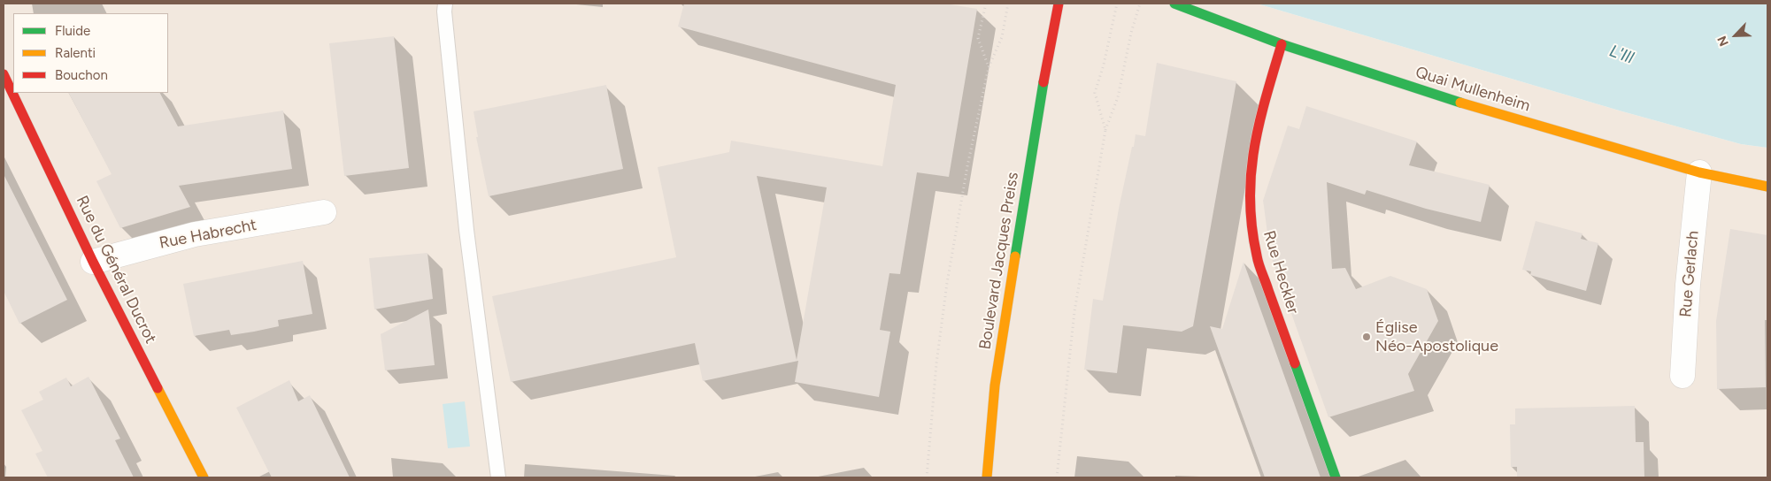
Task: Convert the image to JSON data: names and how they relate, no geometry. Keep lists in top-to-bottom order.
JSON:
{
  "streets": {
    "street": [
      "Quai Mullenheim",
      "Rue Habrecht",
      "Boulevard Jacques Preiss",
      "Rue du Général Ducrot",
      "Rue Heckler",
      "Rue Gerlach"
    ]
  },
  "crossings": [
    ["Quai Mullenheim", "Rue Heckler"],
    ["Quai Mullenheim", "Rue Gerlach"],
    ["Rue Habrecht", "Rue du Général Ducrot"]
  ],
  "water": ["L'Ill"],
  "places": ["Église Néo-Apostolique"],
  "legend": ["Fluide", "Ralenti", "Bouchon"],
  "north": "bottom left"
}
